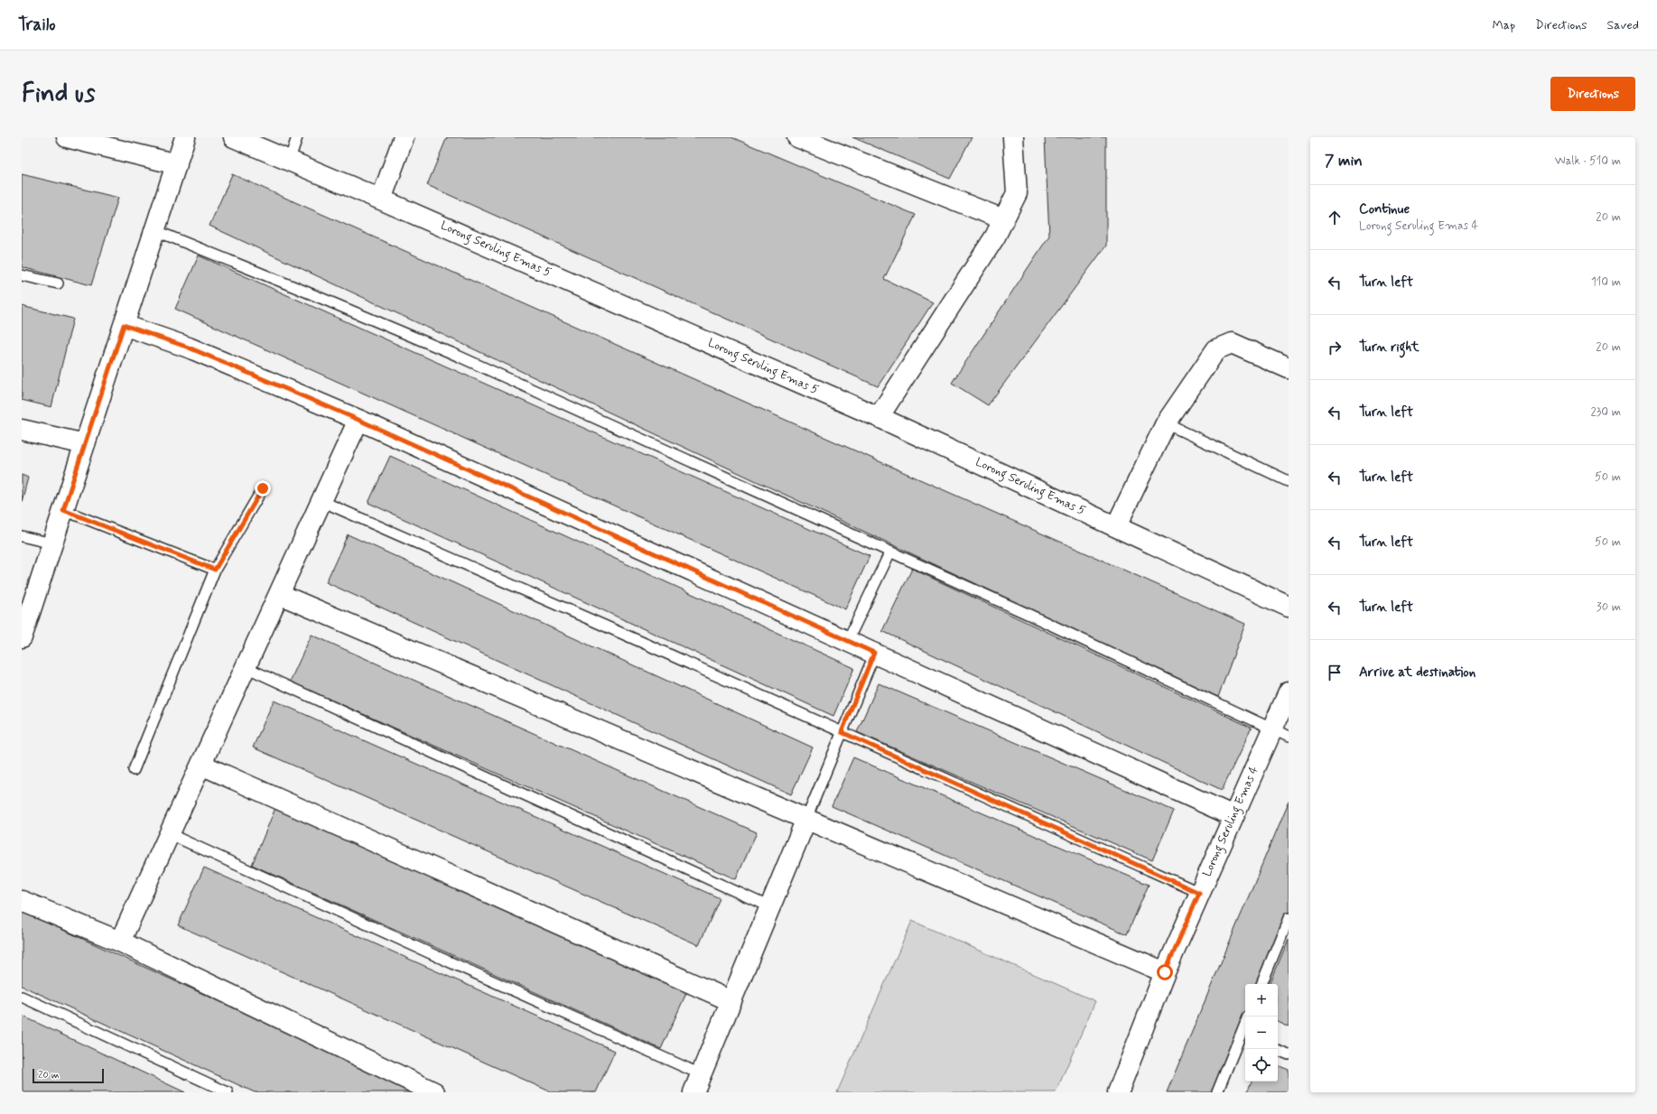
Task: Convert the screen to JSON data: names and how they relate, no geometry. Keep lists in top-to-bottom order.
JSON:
{
  "streets": {
    "street": ["Lorong Seruling Emas 5", "Lorong Seruling Emas 4"]
  },
  "scale_bar": "20 m",
  "page": {
    "header": "Trailo",
    "nav": ["Map", "Directions", "Saved"],
    "buttons": "Directions",
    "title": "Find us",
    "heading": ["7 min", "Walk · 510 m"],
    "list": [
      ["Continue", "Lorong Seruling Emas 4", "20 m"],
      ["Turn left", "110 m"],
      ["Turn right", "20 m"],
      ["Turn left", "230 m"],
      ["Turn left", "50 m"],
      ["Turn left", "50 m"],
      ["Turn left", "30 m"],
      "Arrive at destination"
    ],
    "map_buttons": ["+", "−"],
    "scale": "20 m"
  }
}
